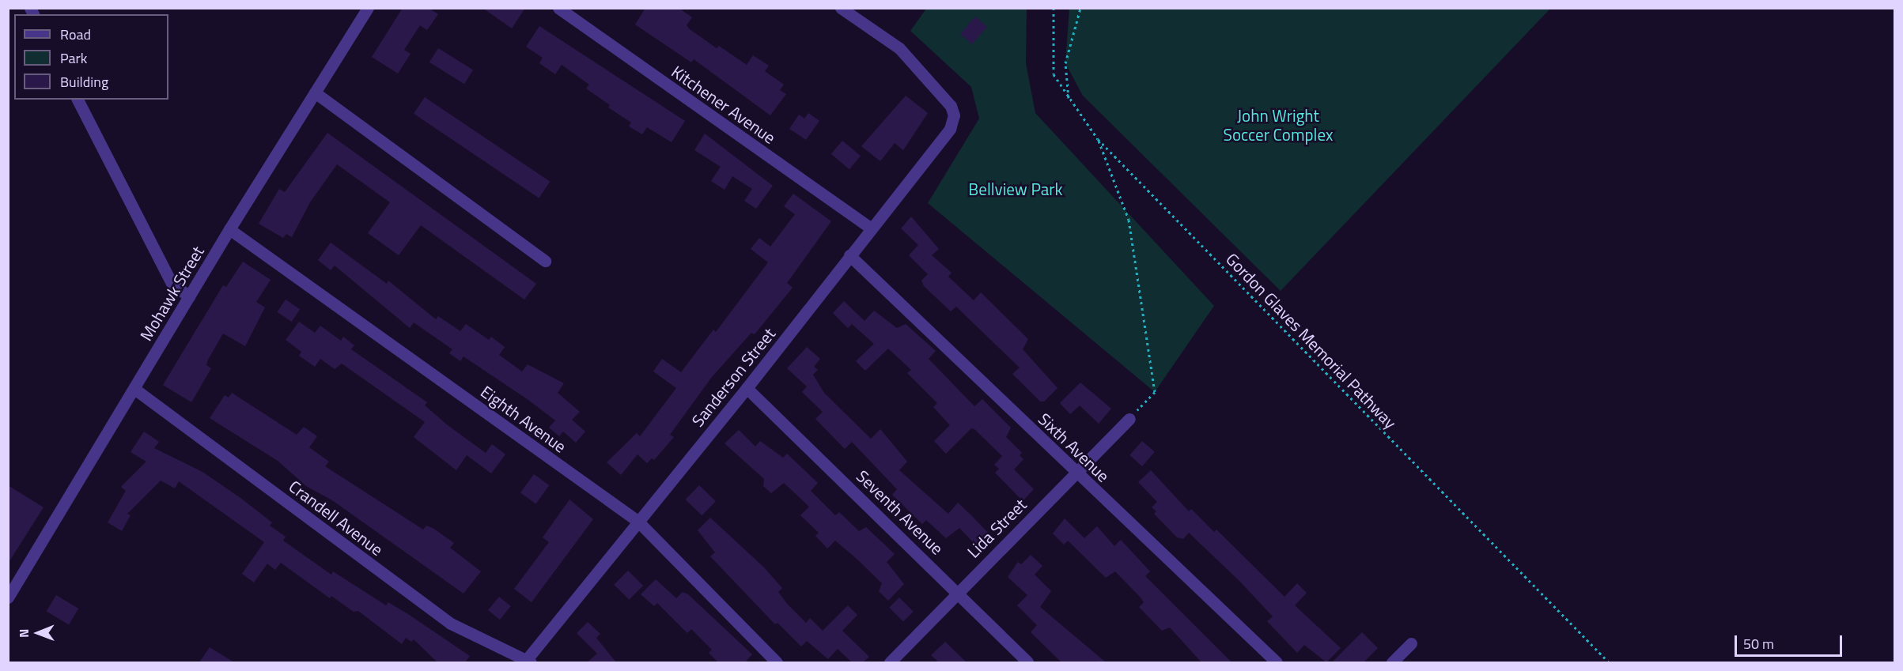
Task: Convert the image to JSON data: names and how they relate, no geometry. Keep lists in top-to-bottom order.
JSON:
{
  "streets": {
    "street": [
      "Kitchener Avenue",
      "Mohawk Street",
      "Sanderson Street",
      "Eighth Avenue",
      "Sixth Avenue",
      "Seventh Avenue",
      "Crandell Avenue",
      "Lida Street"
    ],
    "path": ["Gordon Glaves Memorial Pathway"]
  },
  "crossings": [
    ["Kitchener Avenue", "Sanderson Street"],
    ["Mohawk Street", "Eighth Avenue"],
    ["Mohawk Street", "Crandell Avenue"],
    ["Sanderson Street", "Eighth Avenue"],
    ["Sanderson Street", "Sixth Avenue"],
    ["Sanderson Street", "Seventh Avenue"],
    ["Sanderson Street", "Crandell Avenue"],
    ["Sixth Avenue", "Lida Street"],
    ["Seventh Avenue", "Lida Street"]
  ],
  "parks": ["John Wright Soccer Complex", "Bellview Park"],
  "legend": ["Road", "Park", "Building"],
  "scale_bar": "50 m",
  "north": "left"
}
